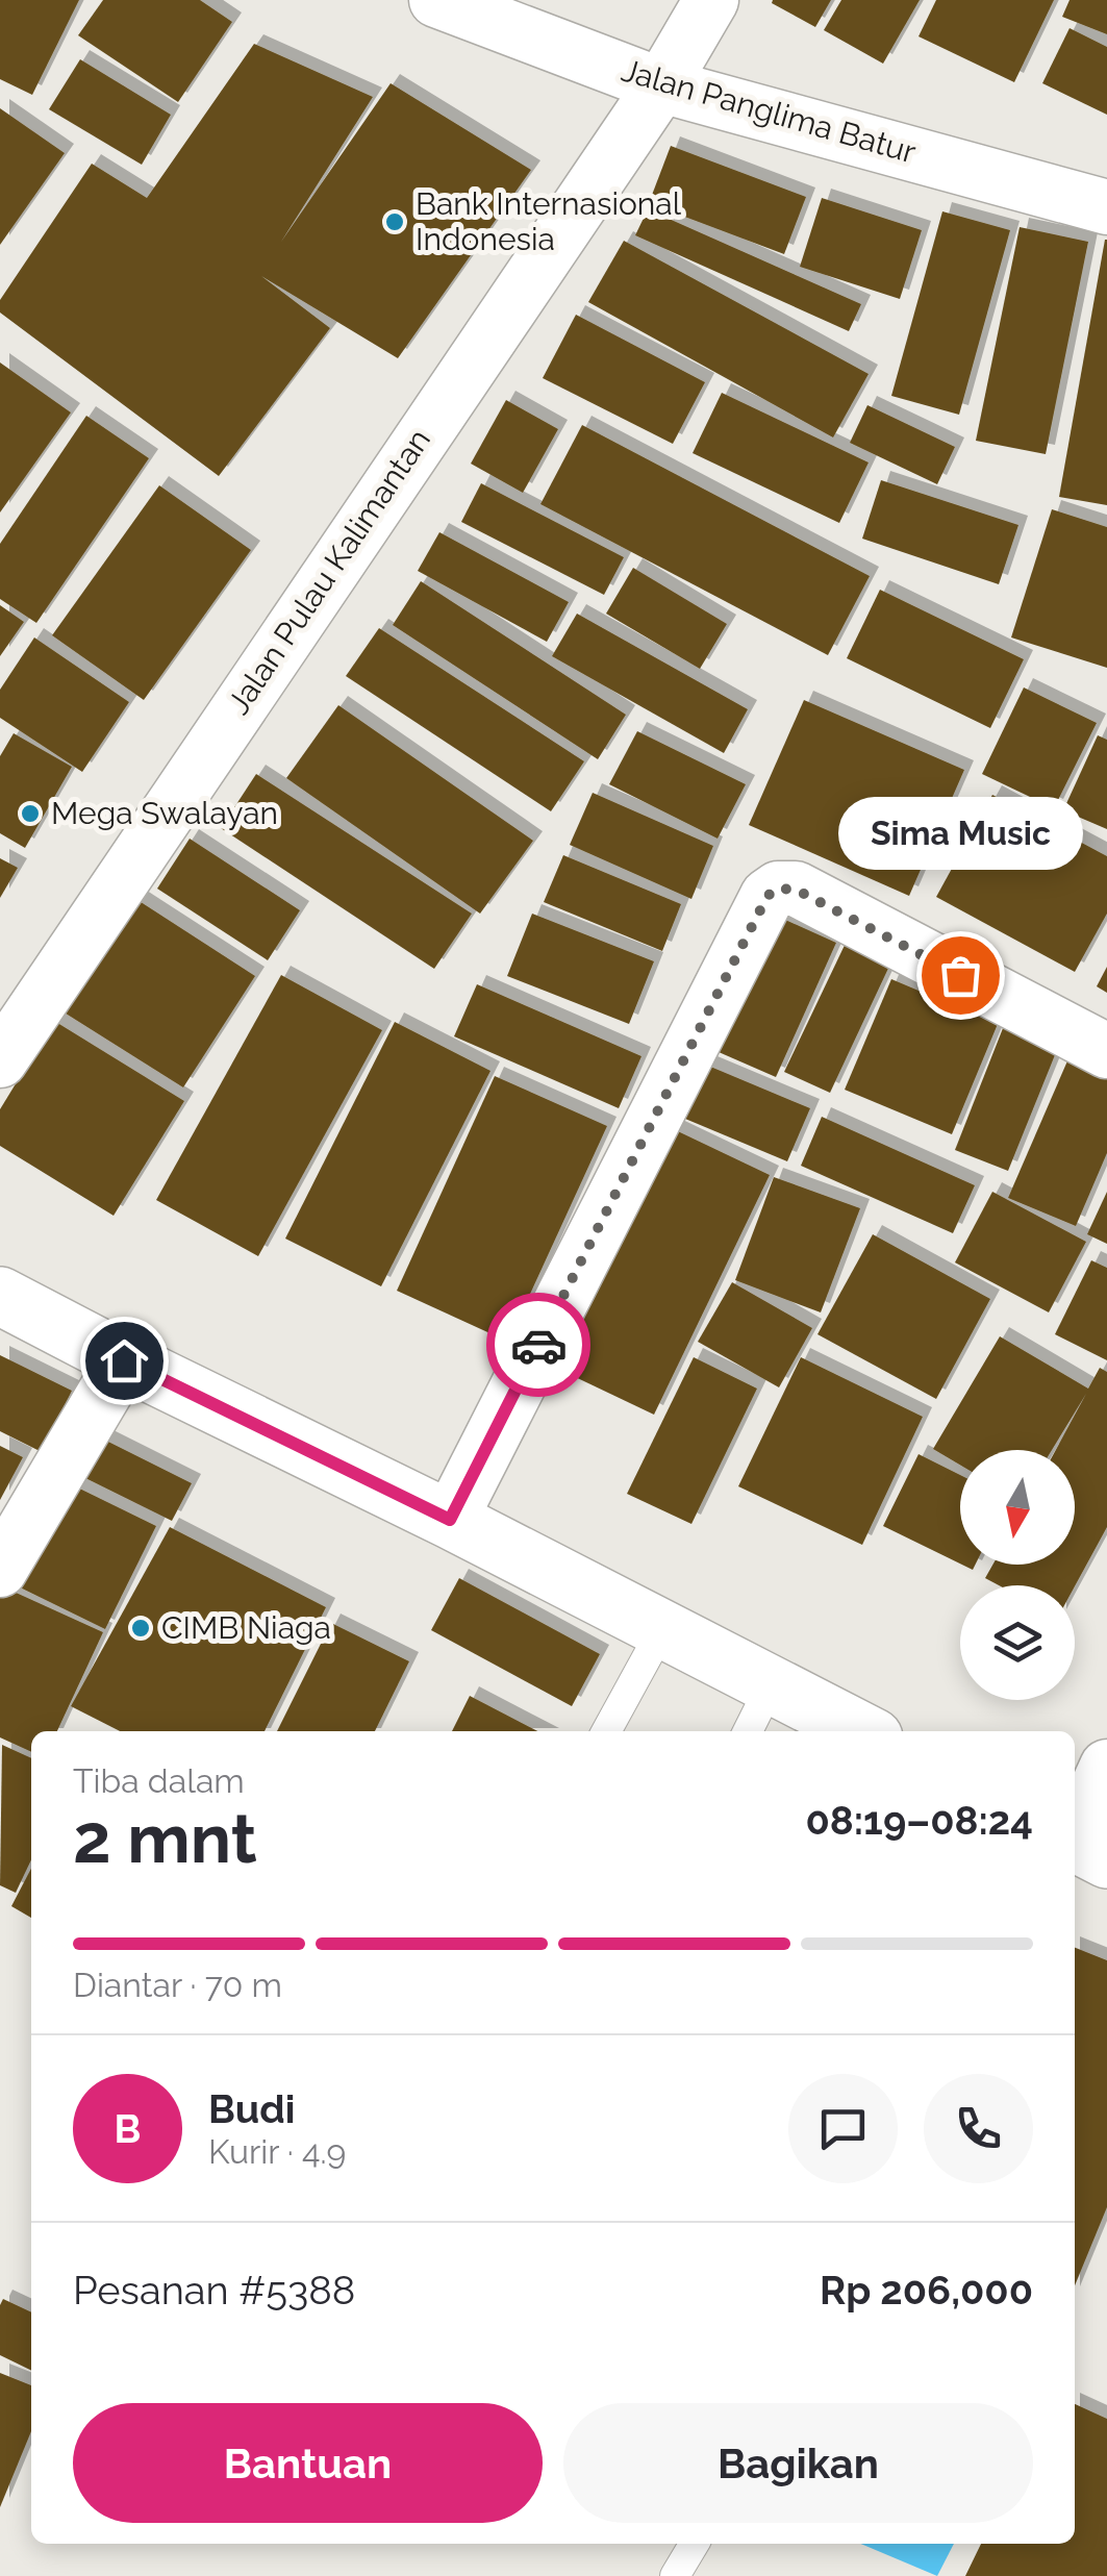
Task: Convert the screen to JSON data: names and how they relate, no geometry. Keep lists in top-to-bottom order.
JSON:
{
  "streets": {
    "street": ["Jalan Panglima Batur", "Jalan Pulau Kalimantan"]
  },
  "crossings": [
    ["Jalan Panglima Batur", "Jalan Pulau Kalimantan"]
  ],
  "places": [
    "Bank Internasional Indonesia",
    "Mega Swalayan",
    "Sima Music",
    "CIMB Niaga"
  ],
  "north": "bottom",
  "page": {
    "bubble": "Sima Music",
    "heading": ["2 mnt", "Tiba dalam", "08:19–08:24"],
    "panel": [
      "Budi",
      "Kurir · 4.9",
      "Pesanan #5388",
      "Rp 206,000"
    ],
    "bar": "Diantar · 70 m",
    "round": "B",
    "buttons": ["Bantuan", "Bagikan"]
  }
}
